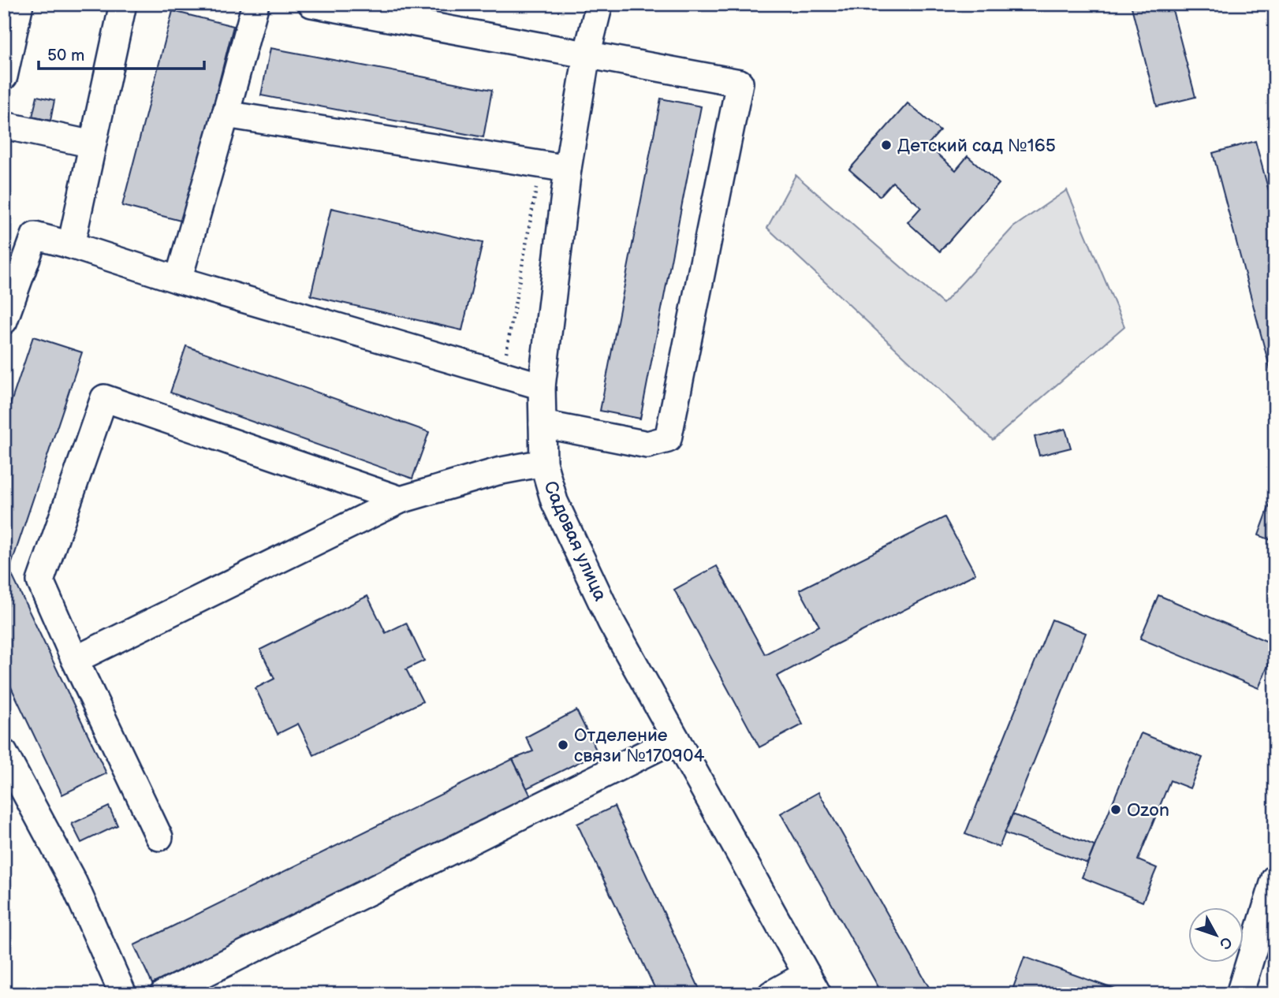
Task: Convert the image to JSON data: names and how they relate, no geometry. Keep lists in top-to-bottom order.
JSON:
{
  "streets": {
    "street": ["Садовая улица"]
  },
  "places": ["Детский сад №165", "Отделение связи №170904", "Ozon"],
  "scale_bar": "50 m",
  "north": "bottom right"
}
